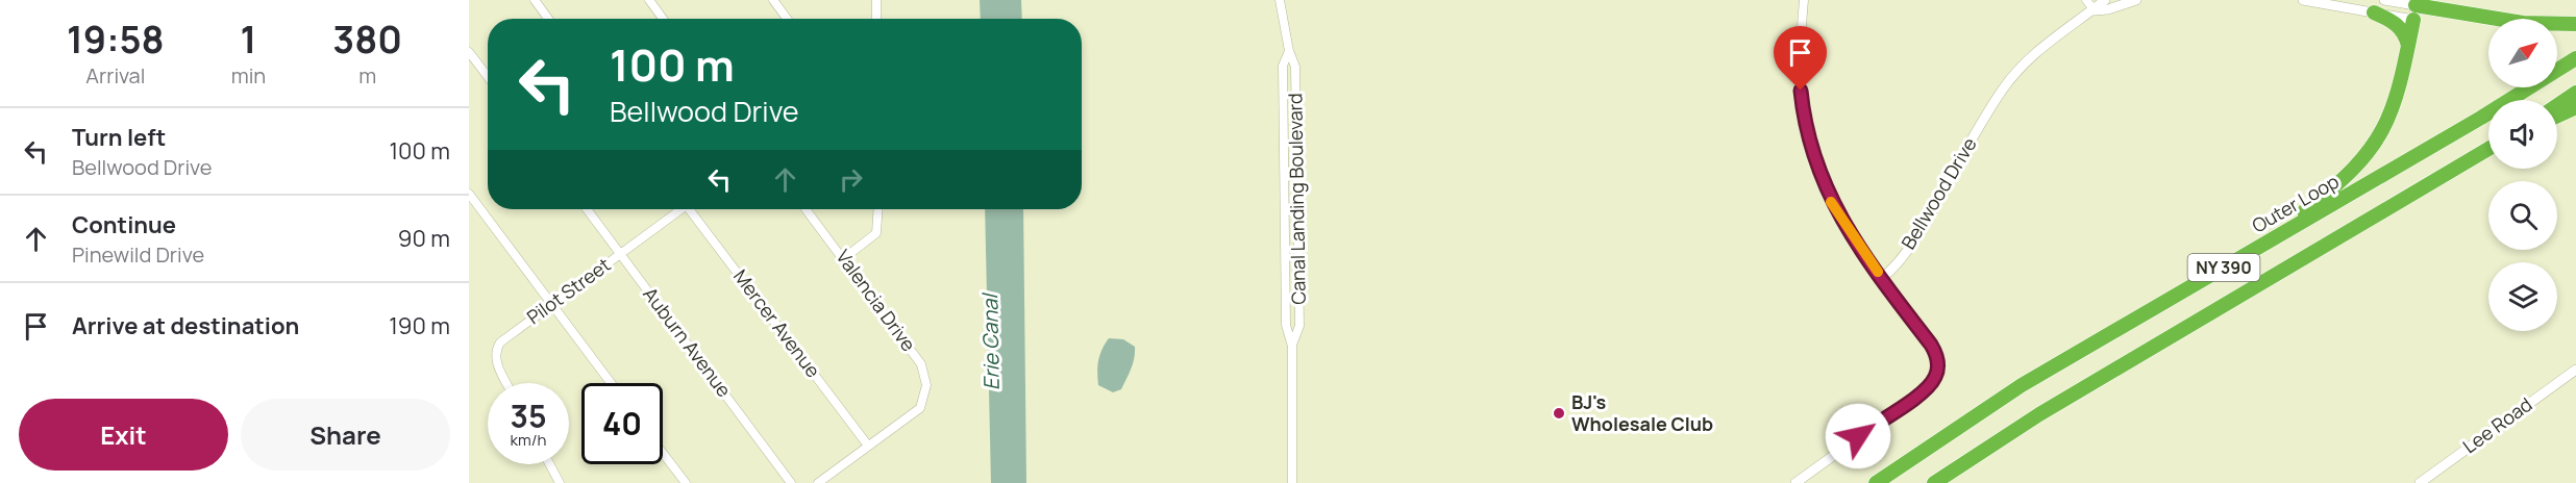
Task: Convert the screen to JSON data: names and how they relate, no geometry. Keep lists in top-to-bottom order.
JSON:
{
  "streets": {
    "highway": ["Outer Loop", "NY 390"],
    "street": [
      "Bellwood Drive",
      "Canal Landing Boulevard",
      "Pilot Street",
      "Valencia Drive",
      "Mercer Avenue",
      "Auburn Avenue",
      "Lee Road"
    ]
  },
  "crossings": [
    ["Pilot Street", "Auburn Avenue"],
    ["Valencia Drive", "Mercer Avenue"]
  ],
  "water": ["Erie Canal"],
  "places": ["BJ's Wholesale Club"],
  "north": "top right",
  "page": {
    "eta": [
      "19:58",
      "Arrival",
      "1",
      "min",
      "380",
      "m"
    ],
    "turn": ["100 m", "Bellwood Drive"],
    "list": [
      {
        "name": "Turn left",
        "note": "Bellwood Drive",
        "value": "100 m"
      },
      {
        "name": "Continue",
        "note": "Pinewild Drive",
        "value": "90 m"
      },
      {
        "name": "Arrive at destination",
        "value": "190 m"
      }
    ],
    "speed": "35 km/h",
    "limit": "40",
    "buttons": ["Exit", "Share"]
  }
}
